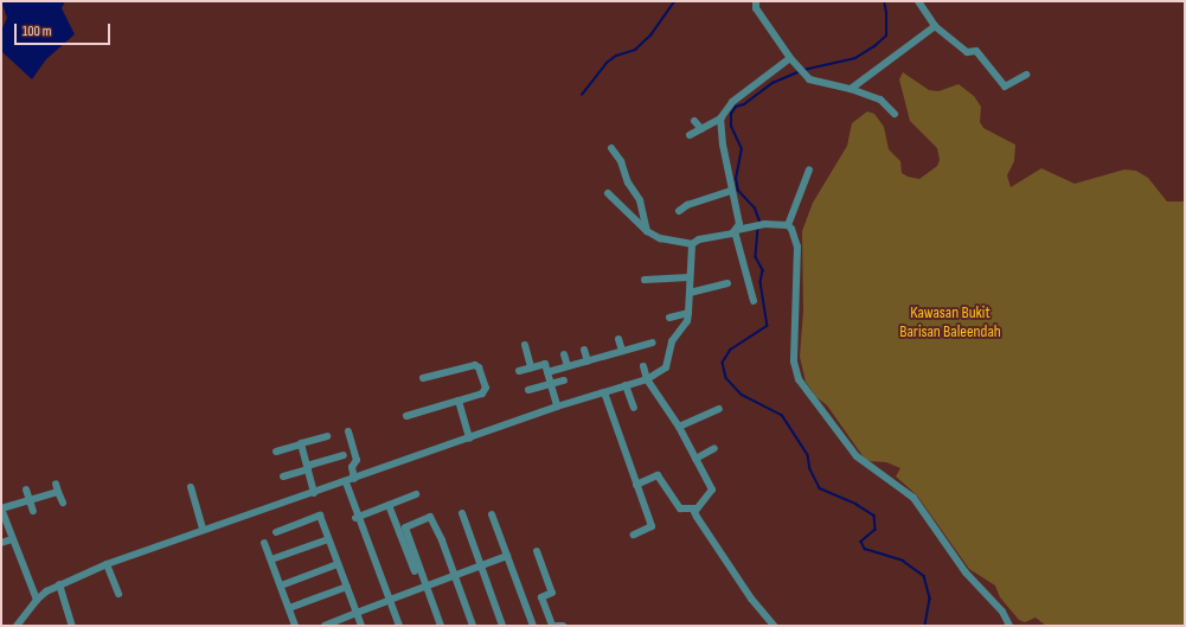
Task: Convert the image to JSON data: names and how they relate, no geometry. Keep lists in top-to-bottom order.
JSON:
{
  "parks": ["Kawasan Bukit Barisan Baleendah"],
  "scale_bar": "100 m"
}
